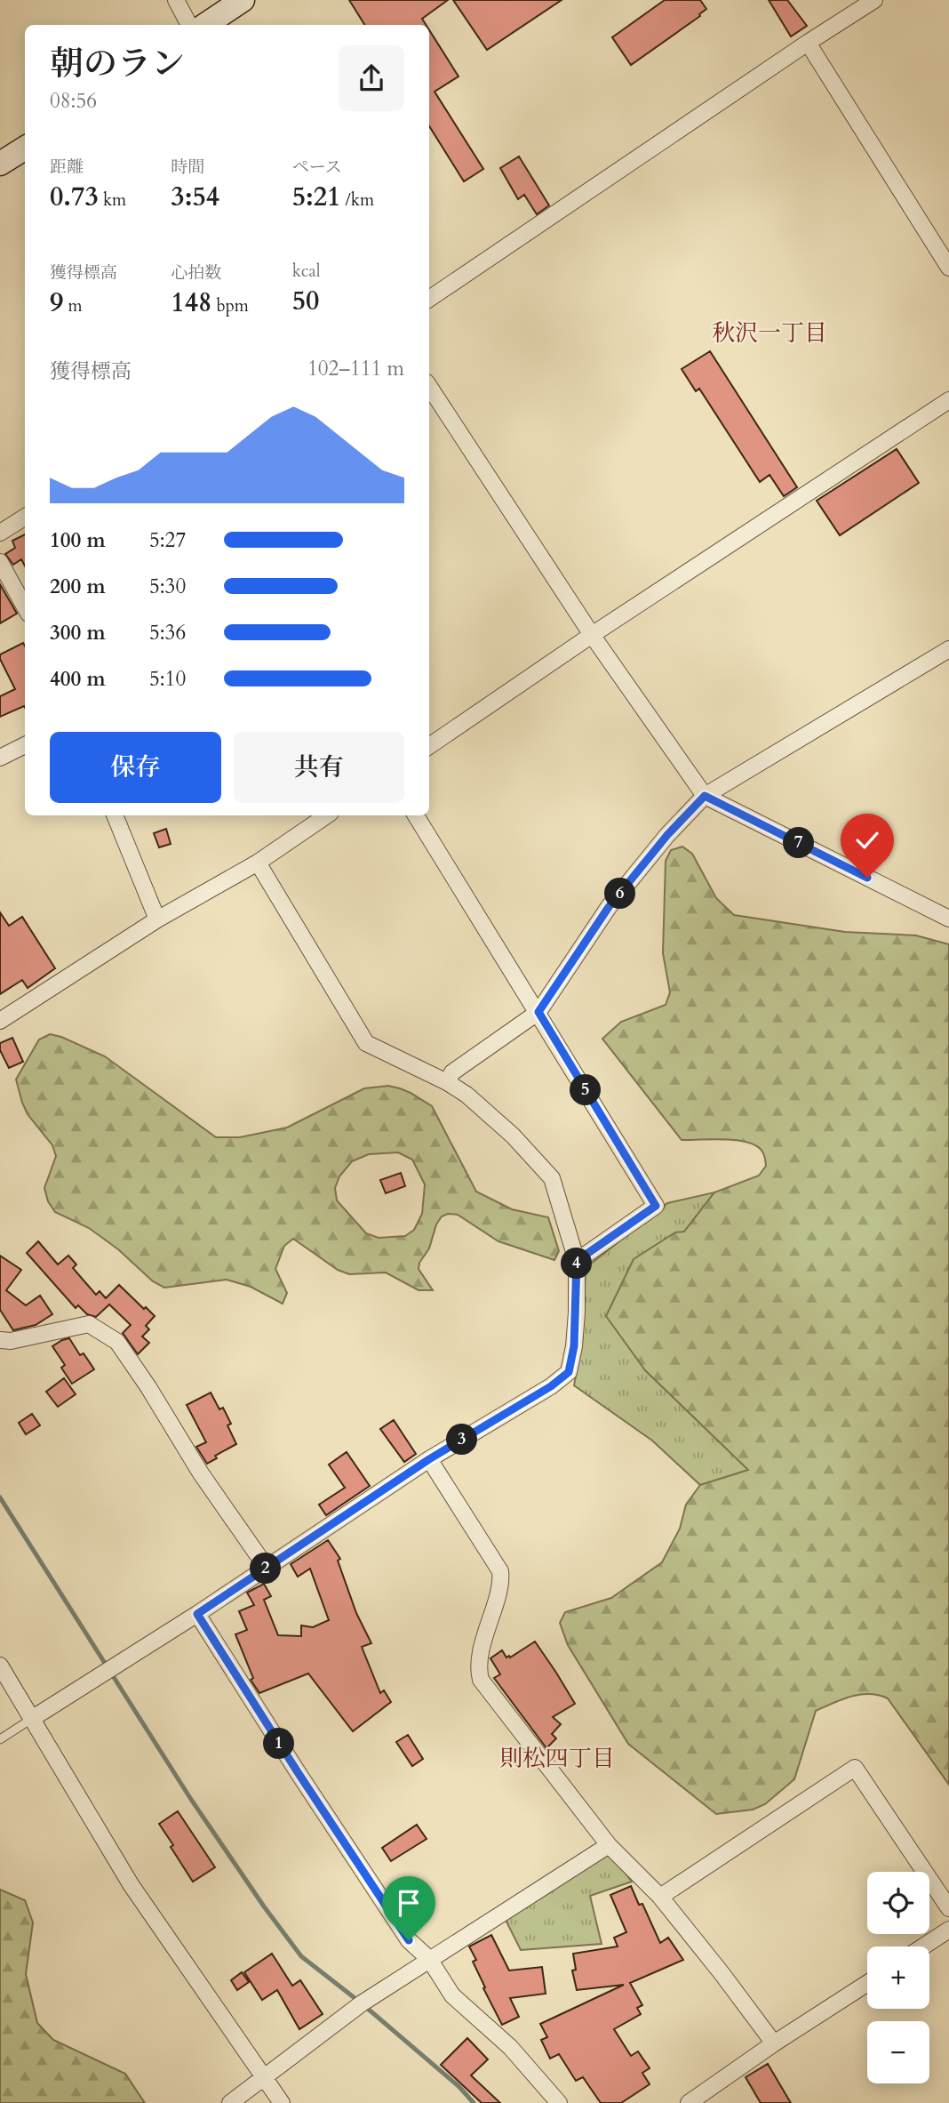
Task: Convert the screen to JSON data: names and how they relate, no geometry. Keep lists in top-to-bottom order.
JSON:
{
  "districts": ["秋沢一丁目", "則松四丁目"],
  "page": {
    "heading": ["朝のラン", "08:56"],
    "stats": [
      ["距離", "0.73 km"],
      ["時間", "3:54"],
      ["ペース", "5:21 /km"],
      ["獲得標高", "9 m"],
      ["心拍数", "148 bpm"],
      ["kcal", "50"]
    ],
    "chart": ["獲得標高", "102–111 m"],
    "list": [
      {
        "name": "100 m",
        "note": "5:27"
      },
      {
        "name": "200 m",
        "note": "5:30"
      },
      {
        "name": "300 m",
        "note": "5:36"
      },
      {
        "name": "400 m",
        "note": "5:10"
      }
    ],
    "buttons": ["保存", "共有"],
    "pins": [
      "7",
      "6",
      "5",
      "4",
      "3",
      "2",
      "1"
    ],
    "map_buttons": ["+", "−"]
  }
}
